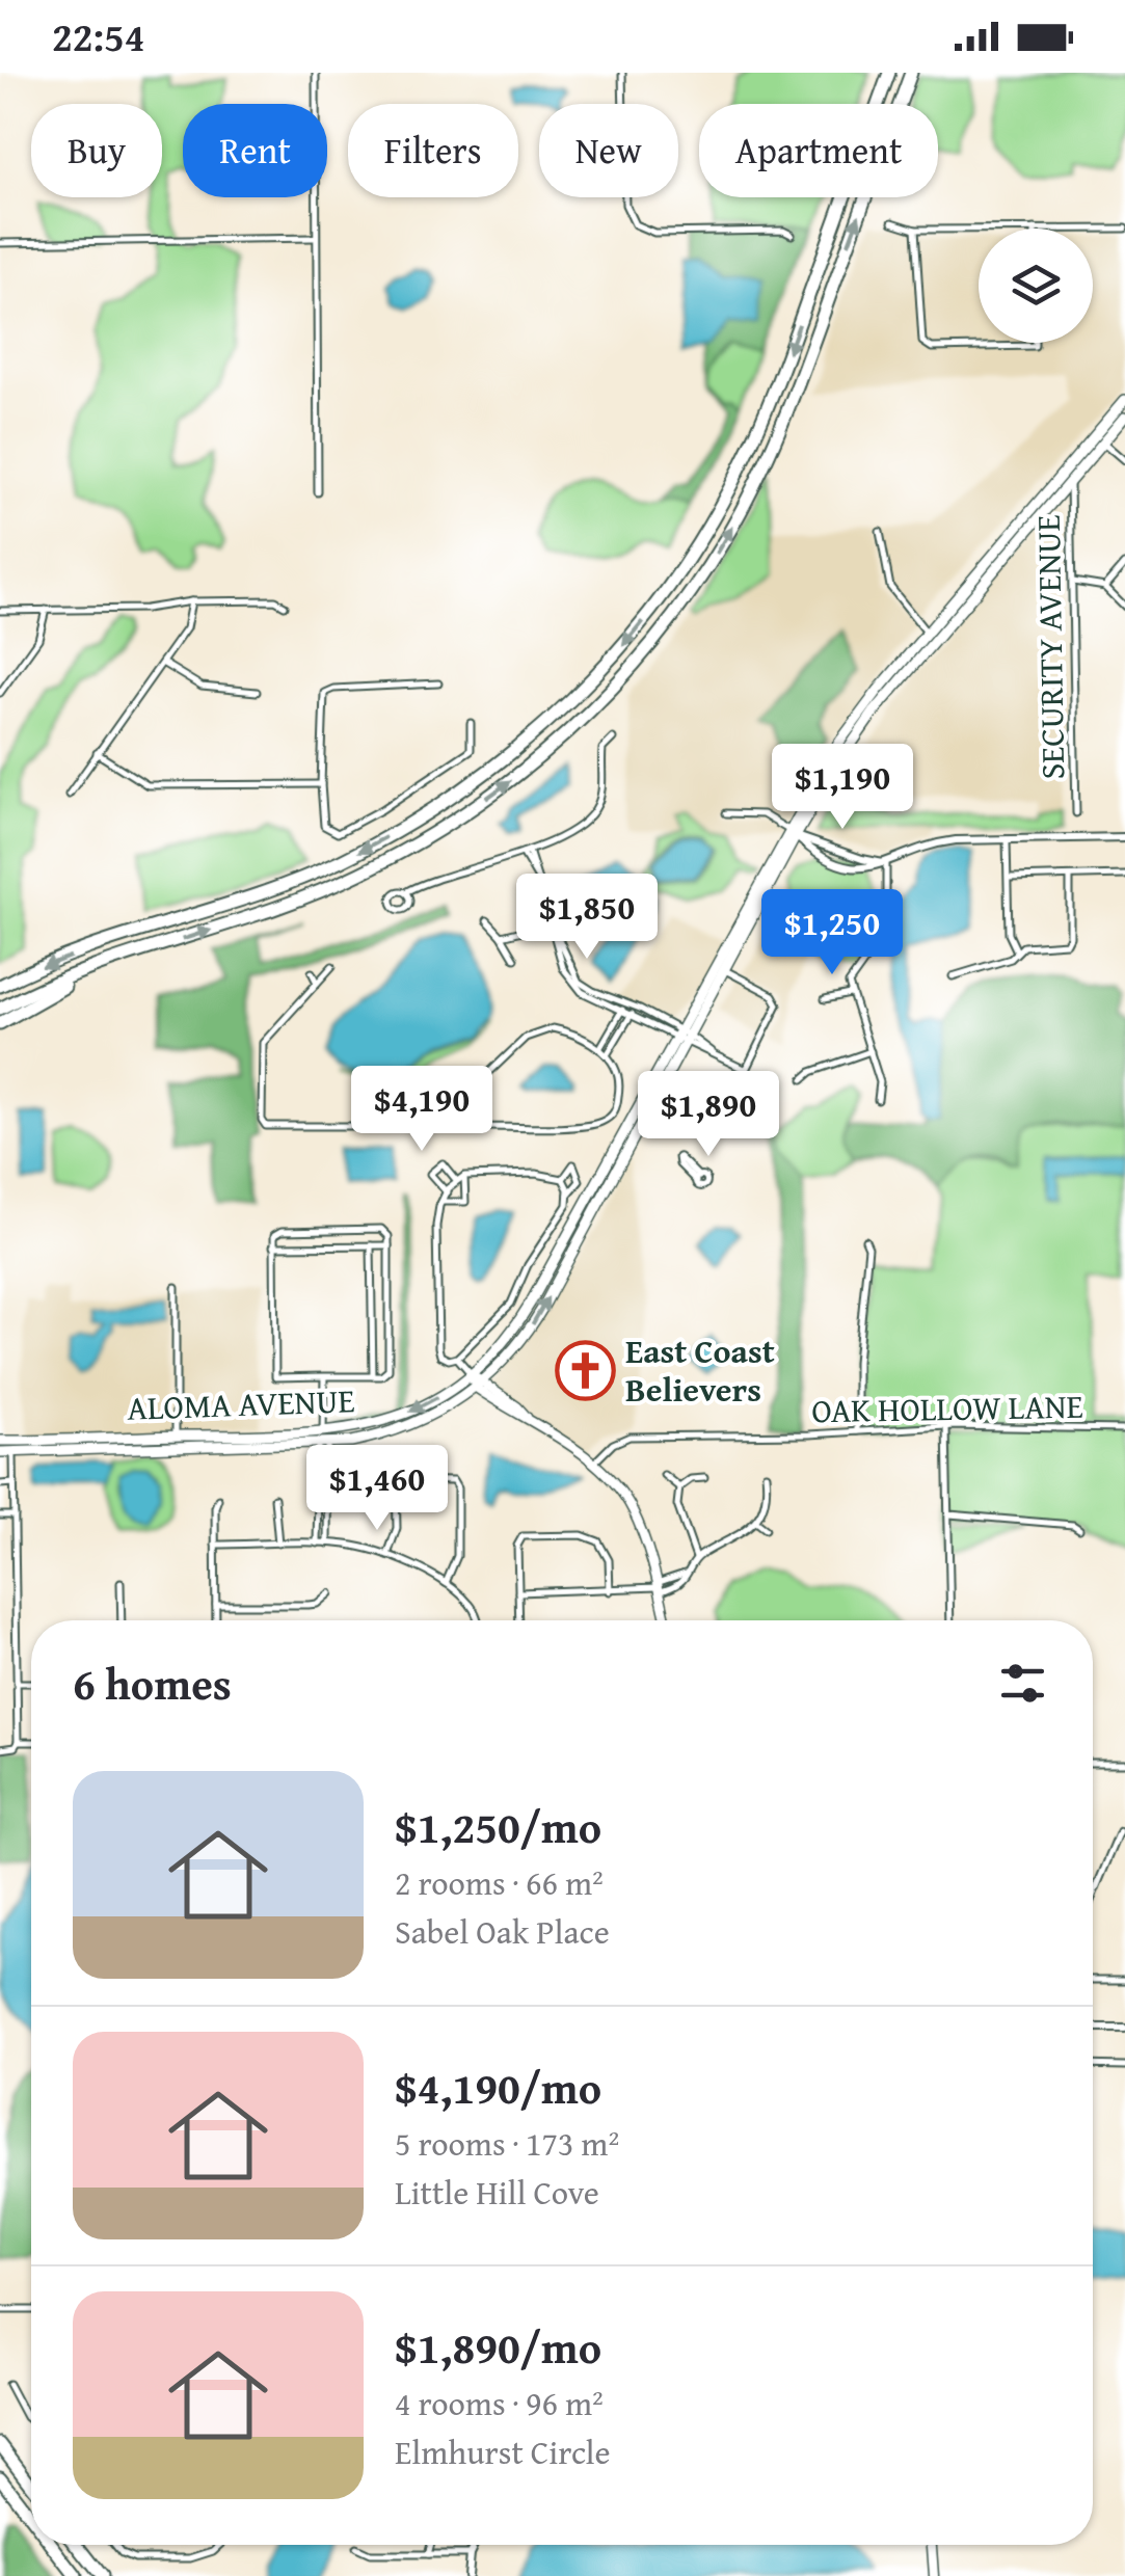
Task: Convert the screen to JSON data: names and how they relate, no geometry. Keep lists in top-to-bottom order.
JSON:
{
  "streets": {
    "main road": ["ALOMA AVENUE"],
    "street": ["SECURITY AVENUE", "OAK HOLLOW LANE"]
  },
  "places": {
    "church": ["East Coast Believers"]
  },
  "page": {
    "status": "22:54",
    "chip": [
      "Buy",
      "Rent",
      "Filters",
      "New",
      "Apartment"
    ],
    "price": [
      "$1,190",
      "$1,850",
      "$1,250",
      "$4,190",
      "$1,890",
      "$1,460"
    ],
    "heading": "6 homes",
    "list": [
      {
        "name": "$1,250/mo",
        "note": "2 rooms · 66 m² · Sabel Oak Place"
      },
      {
        "name": "$4,190/mo",
        "note": "5 rooms · 173 m² · Little Hill Cove"
      },
      {
        "name": "$1,890/mo",
        "note": "4 rooms · 96 m² · Elmhurst Circle"
      }
    ]
  }
}
